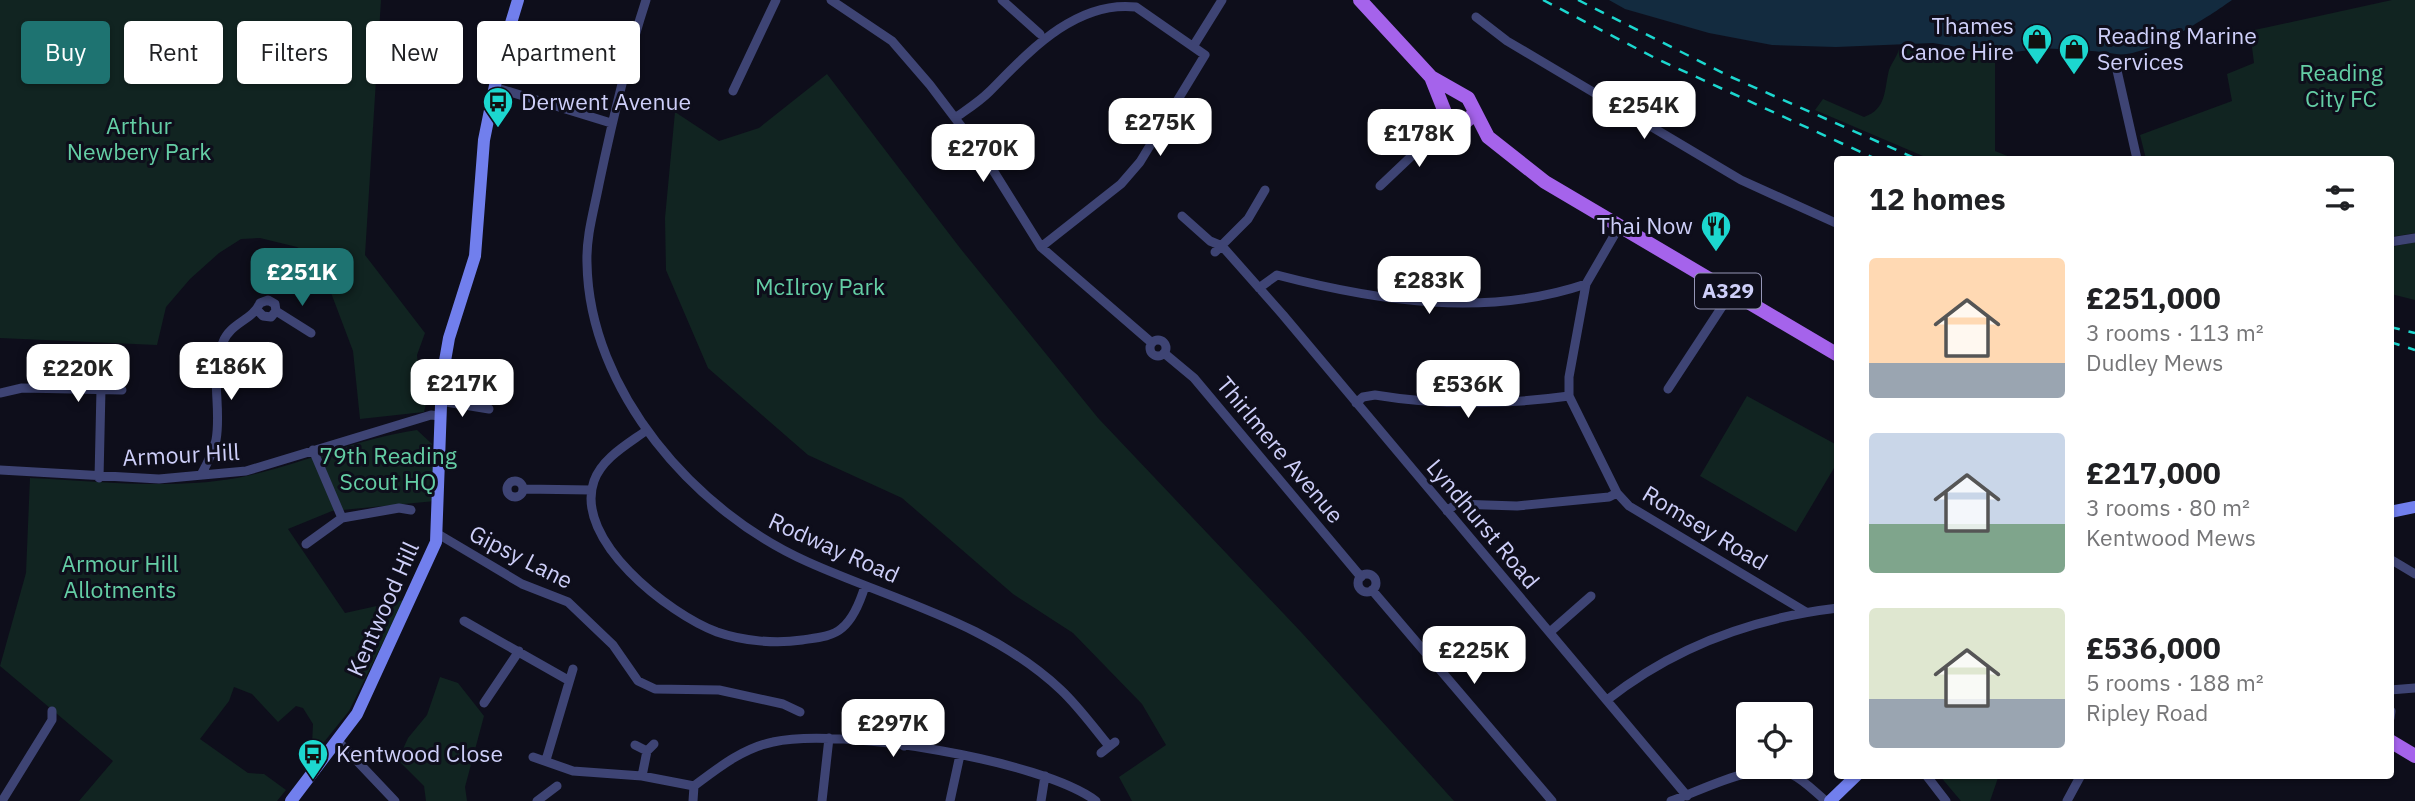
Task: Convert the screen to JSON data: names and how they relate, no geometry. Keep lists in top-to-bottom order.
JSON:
{
  "streets": {
    "main road": ["A329"],
    "street": [
      "Thirlmere Avenue",
      "Armour Hill",
      "Lyndhurst Road",
      "Romsey Road",
      "Rodway Road",
      "Gipsy Lane",
      "Kentwood Hill"
    ]
  },
  "crossings": [
    ["Armour Hill", "Kentwood Hill"],
    ["Gipsy Lane", "Kentwood Hill"]
  ],
  "parks": [
    "Reading City FC",
    "Arthur Newbery Park",
    "McIlroy Park",
    "79th Reading Scout HQ",
    "Armour Hill Allotments"
  ],
  "places": {
    "shop": ["Thames Canoe Hire", "Reading Marine Services"],
    "bus stop": ["Derwent Avenue", "Kentwood Close"],
    "restaurant": ["Thai Now"]
  },
  "page": {
    "chip": [
      "Buy",
      "Rent",
      "Filters",
      "New",
      "Apartment"
    ],
    "price": [
      "£254K",
      "£275K",
      "£178K",
      "£270K",
      "£251K",
      "£283K",
      "£186K",
      "£220K",
      "£217K",
      "£536K",
      "£225K",
      "£297K"
    ],
    "heading": "12 homes",
    "list": [
      {
        "name": "£251,000",
        "note": "3 rooms · 113 m² · Dudley Mews"
      },
      {
        "name": "£217,000",
        "note": "3 rooms · 80 m² · Kentwood Mews"
      },
      {
        "name": "£536,000",
        "note": "5 rooms · 188 m² · Ripley Road"
      }
    ]
  }
}
